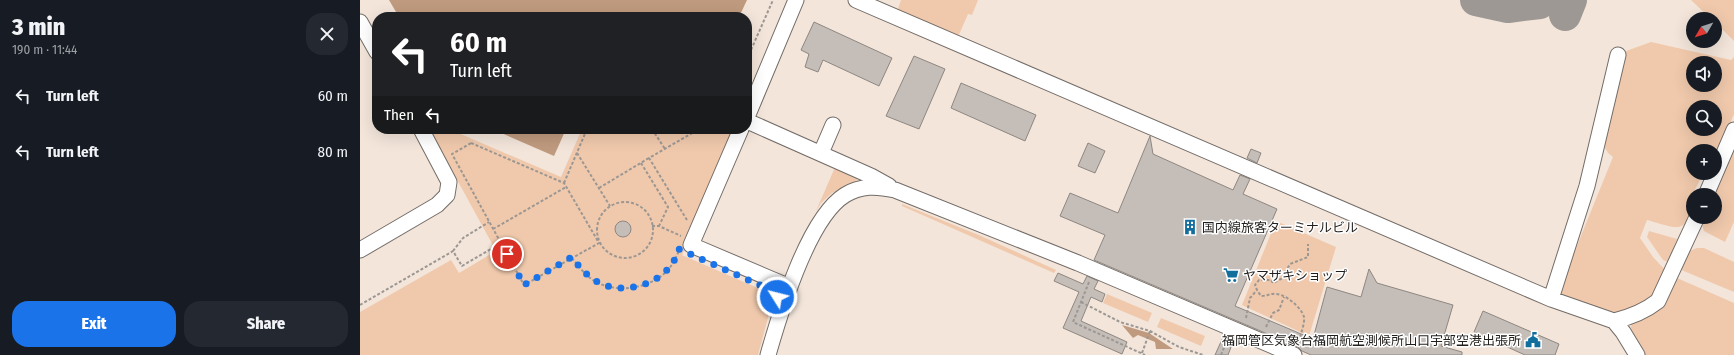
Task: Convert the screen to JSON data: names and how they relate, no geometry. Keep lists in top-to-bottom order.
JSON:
{
  "places": {
    "building": ["国内線旅客ターミナルビル"],
    "supermarket": ["ヤマザキショップ"],
    "public building": ["福岡管区気象台福岡航空測候所山口宇部空港出張所"]
  },
  "north": "bottom left",
  "page": {
    "heading": ["3 min", "190 m · 11:44"],
    "map_buttons": ["+", "−"],
    "turn": ["60 m", "Turn left"],
    "list": [
      {
        "name": "Turn left",
        "value": "60 m"
      },
      {
        "name": "Turn left",
        "value": "80 m"
      }
    ],
    "then": "Then",
    "buttons": ["Exit", "Share"]
  }
}
